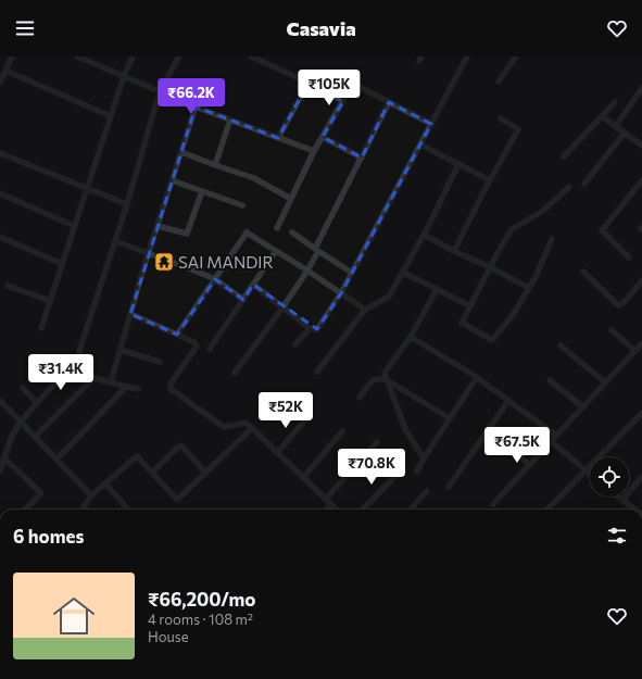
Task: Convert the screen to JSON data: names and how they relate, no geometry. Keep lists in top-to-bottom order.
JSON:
{
  "places": {
    "temple": ["SAI MANDIR"]
  },
  "page": {
    "header": "Casavia",
    "price": [
      "₹105K",
      "₹66.2K",
      "₹31.4K",
      "₹52K",
      "₹67.5K",
      "₹70.8K"
    ],
    "heading": "6 homes",
    "list": [
      {
        "name": "₹66,200/mo",
        "note": "4 rooms · 108 m² · House"
      }
    ]
  }
}
